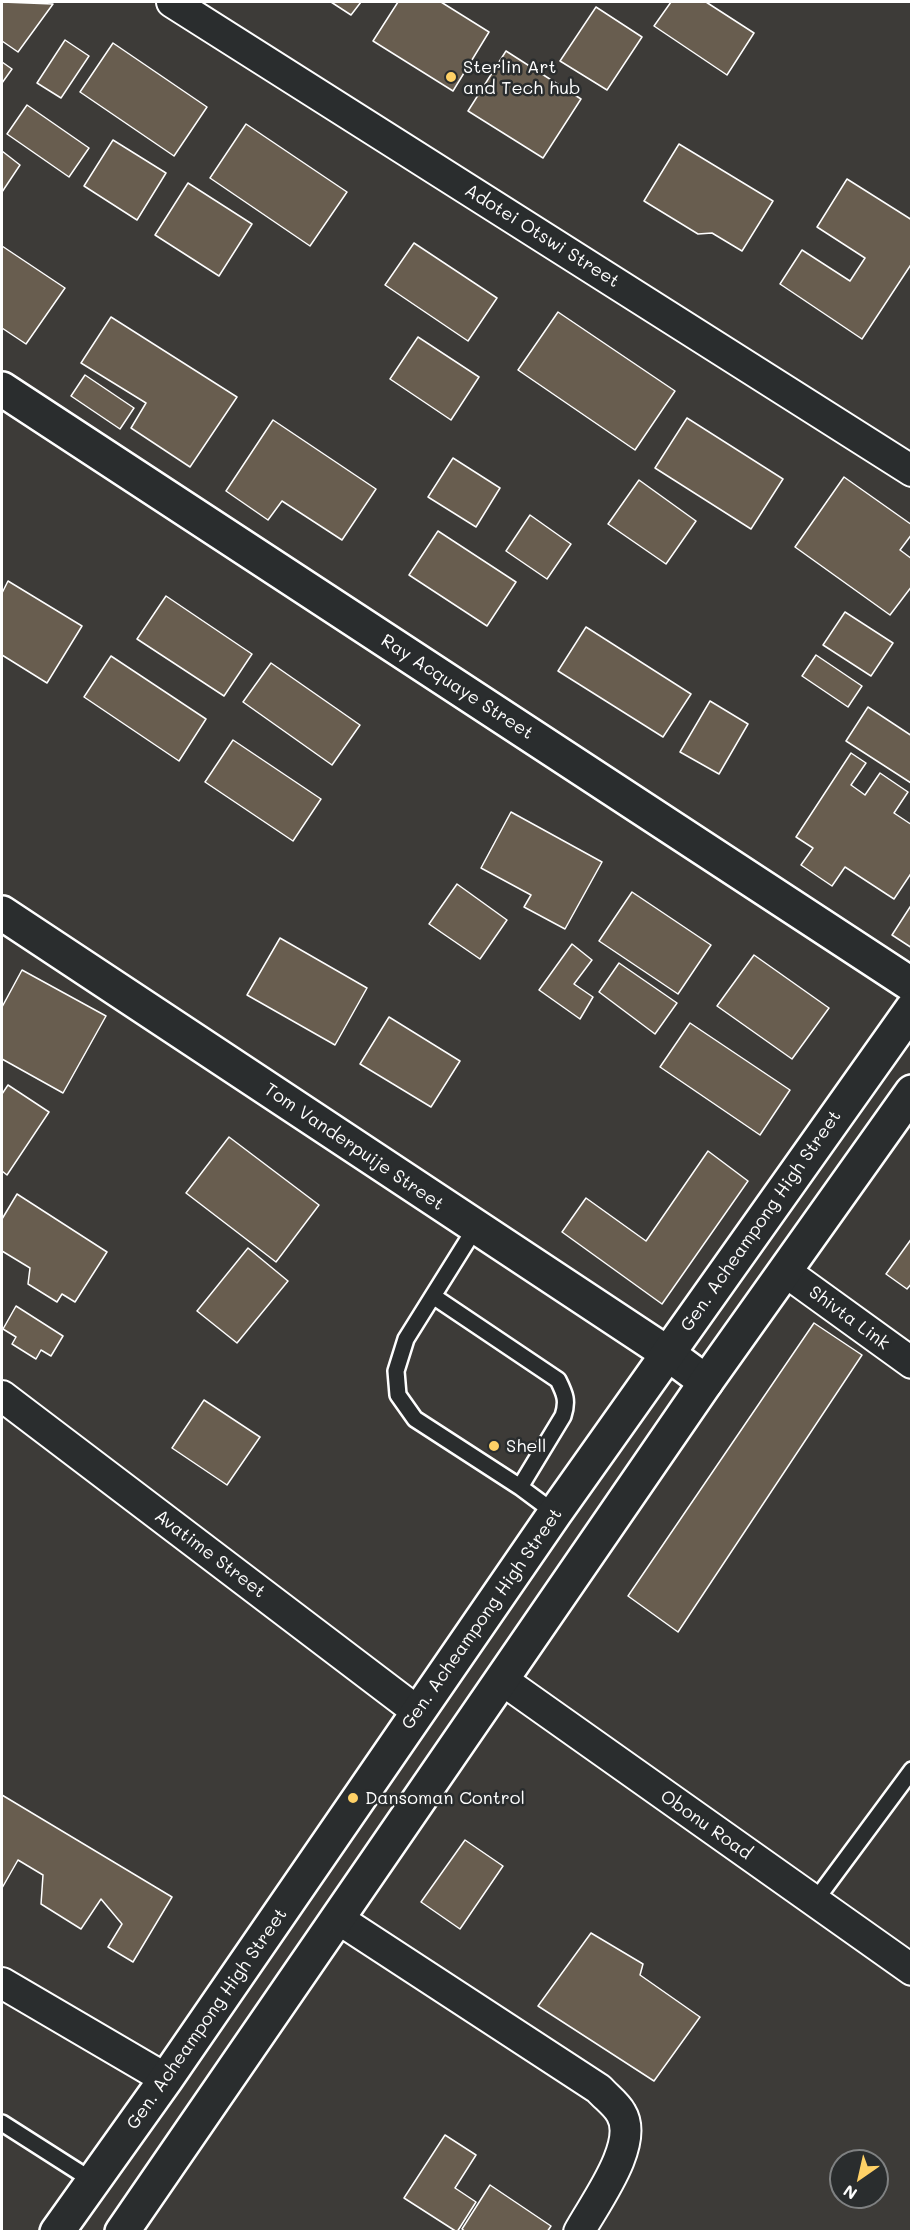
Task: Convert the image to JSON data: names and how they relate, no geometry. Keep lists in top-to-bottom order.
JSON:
{
  "streets": {
    "main road": ["Ray Acquaye Street", "Tom Vanderpuije Street", "Gen. Acheampong High Street"],
    "street": [
      "Adotei Otswi Street",
      "Shivta Link",
      "Avatime Street",
      "Obonu Road"
    ]
  },
  "crossings": [
    ["Tom Vanderpuije Street", "Gen. Acheampong High Street"],
    ["Gen. Acheampong High Street", "Avatime Street"]
  ],
  "places": ["Sterlin Art and Tech hub", "Shell", "Dansoman Control"],
  "north": "bottom left"
}
